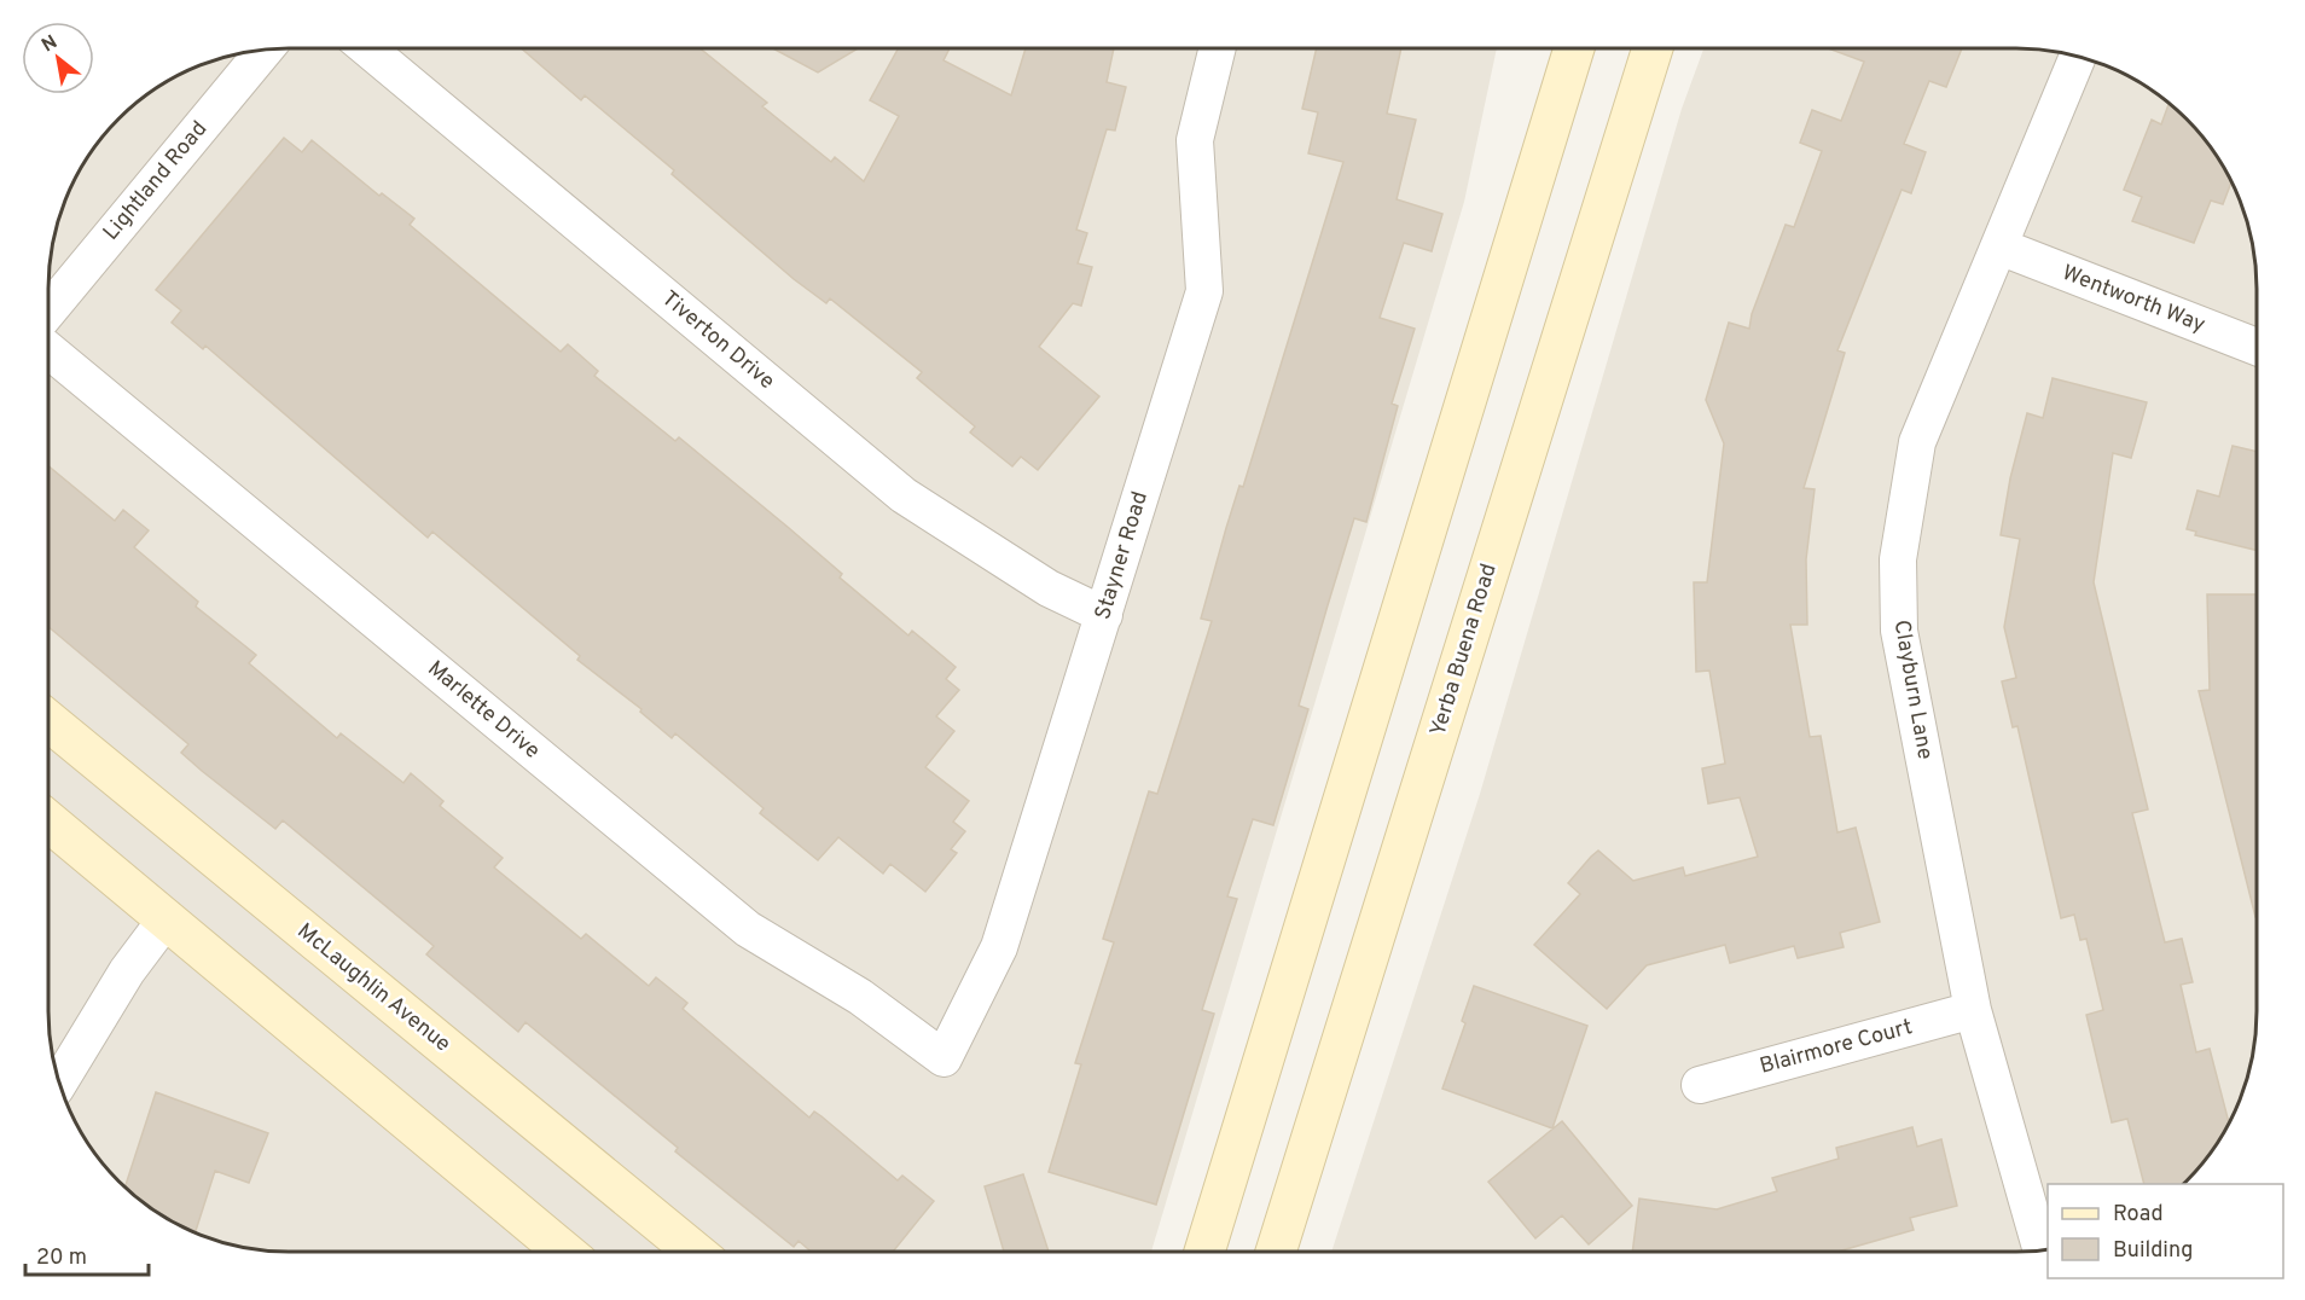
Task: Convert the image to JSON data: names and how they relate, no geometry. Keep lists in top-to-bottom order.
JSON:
{
  "streets": {
    "main road": ["Yerba Buena Road", "McLaughlin Avenue"],
    "street": [
      "Lightland Road",
      "Wentworth Way",
      "Tiverton Drive",
      "Stayner Road",
      "Clayburn Lane",
      "Marlette Drive",
      "Blairmore Court"
    ]
  },
  "crossings": [
    ["Wentworth Way", "Clayburn Lane"],
    ["Tiverton Drive", "Stayner Road"],
    ["Stayner Road", "Marlette Drive"],
    ["Clayburn Lane", "Blairmore Court"]
  ],
  "legend": ["Road", "Building"],
  "scale_bar": "20 m",
  "north": "top left"
}
